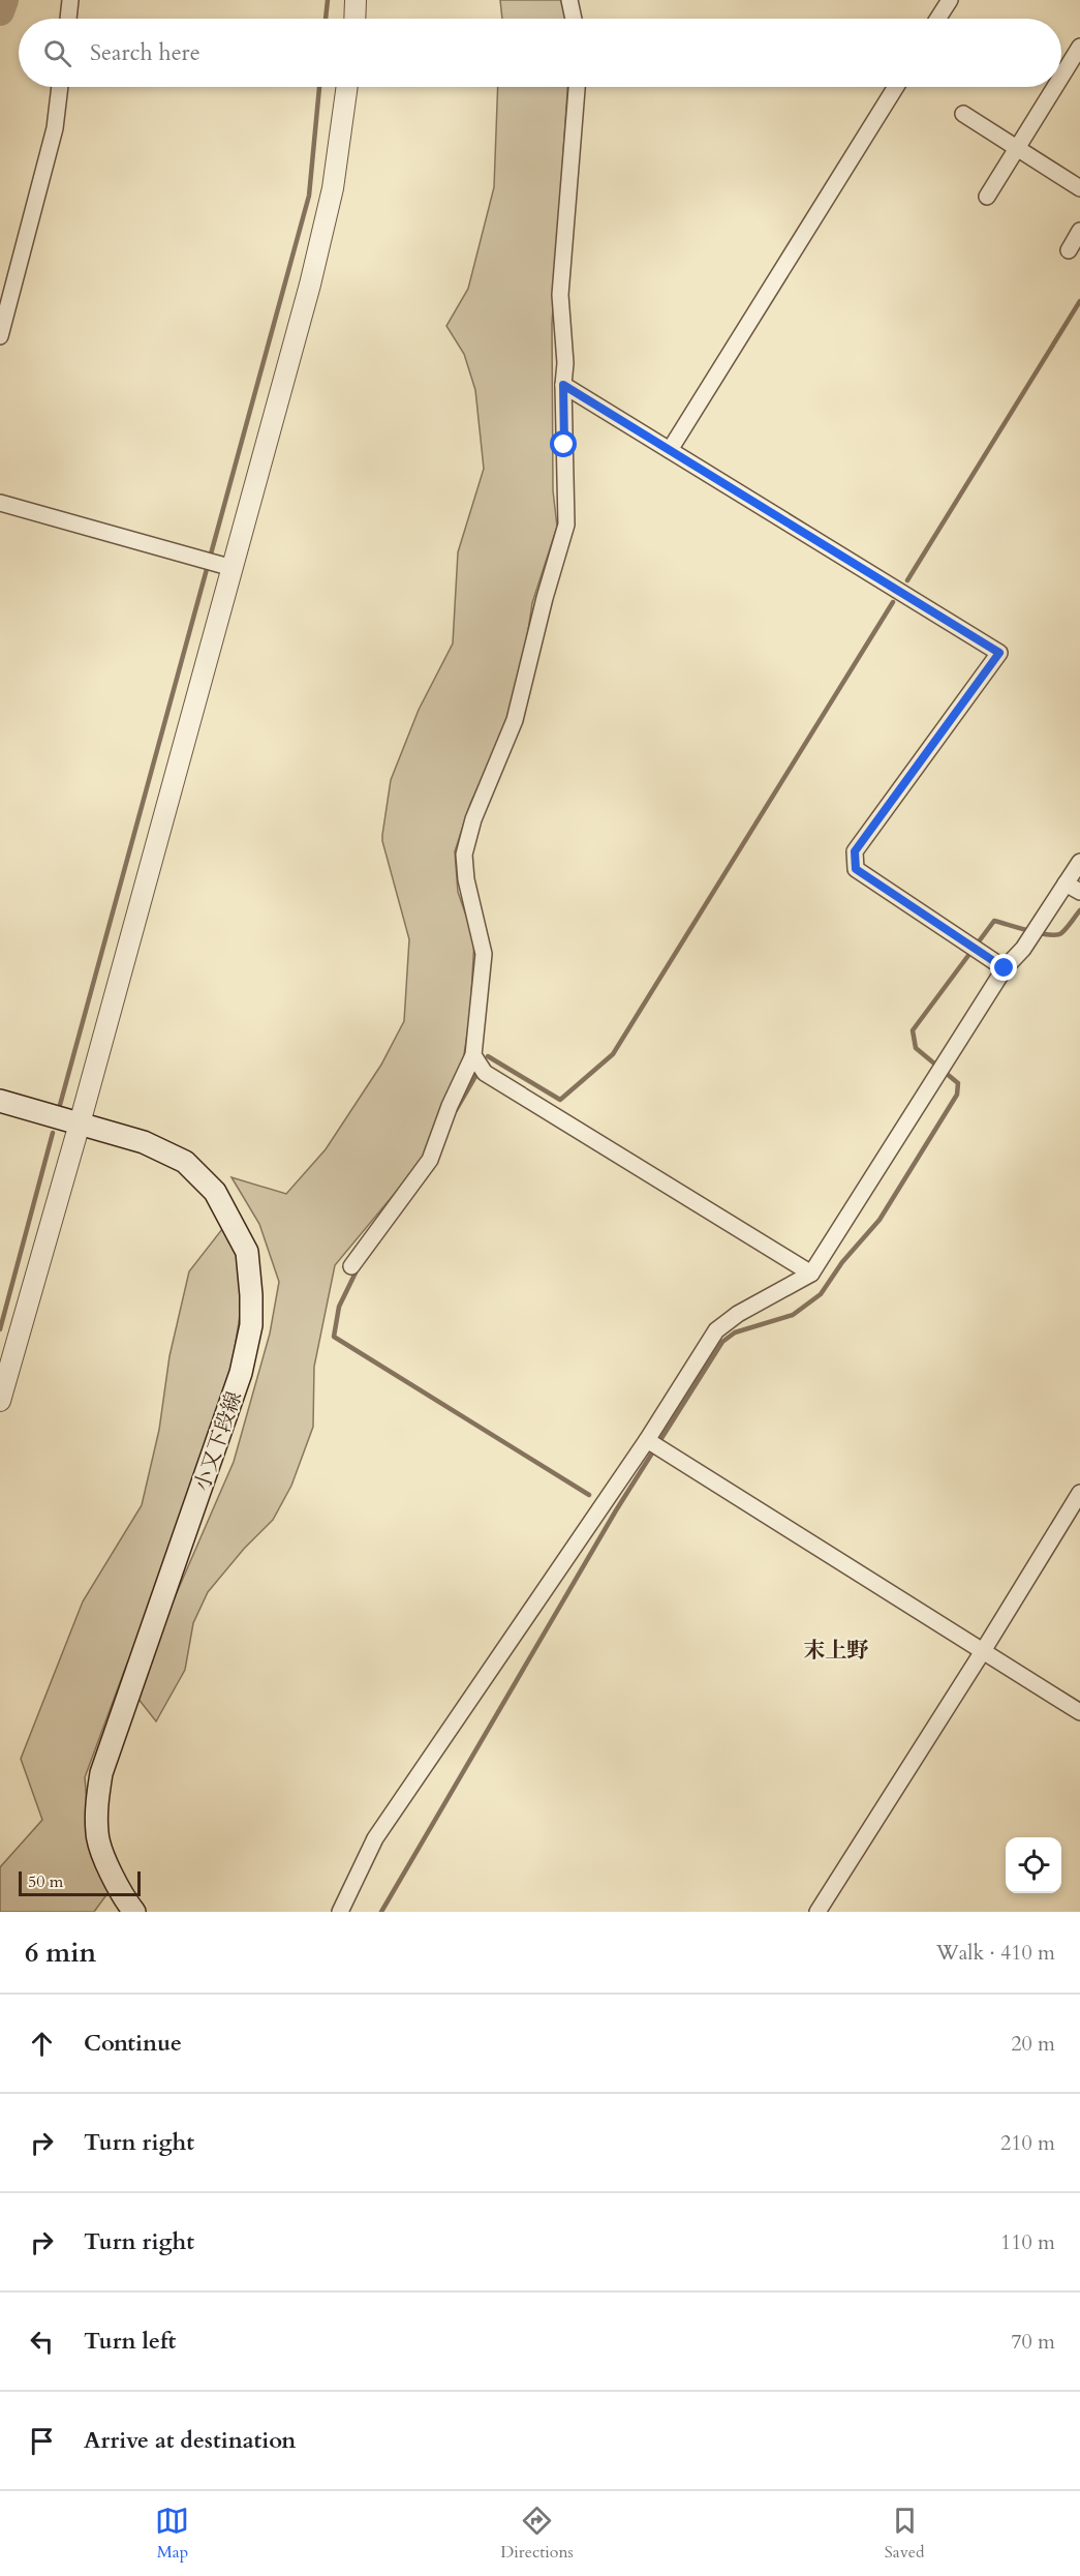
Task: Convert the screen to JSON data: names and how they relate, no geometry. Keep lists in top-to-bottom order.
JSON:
{
  "streets": {
    "main road": ["小又下段線"]
  },
  "districts": ["末上野"],
  "scale_bar": "50 m",
  "page": {
    "search": "Search here",
    "scale": "50 m",
    "heading": ["6 min", "Walk · 410 m"],
    "list": [
      ["Continue", "20 m"],
      ["Turn right", "210 m"],
      ["Turn right", "110 m"],
      ["Turn left", "70 m"],
      "Arrive at destination"
    ],
    "nav": ["Map", "Directions", "Saved"]
  }
}
